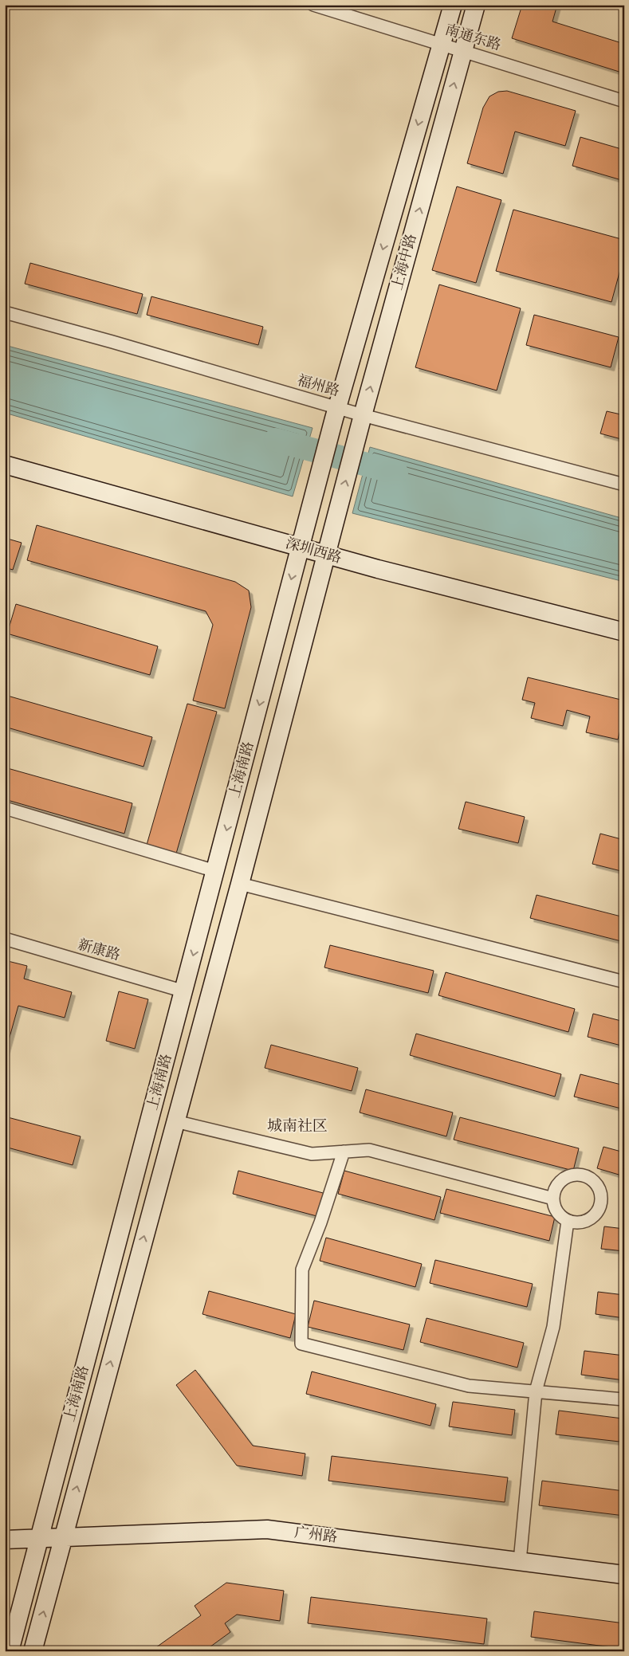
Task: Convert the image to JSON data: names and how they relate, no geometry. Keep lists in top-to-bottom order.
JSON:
{
  "streets": {
    "main road": [
      "上海中路",
      "深圳西路",
      "上海南路",
      "广州路"
    ],
    "street": ["南通东路", "福州路", "新康路"]
  },
  "crossings": [
    ["南通东路", "上海中路"],
    ["上海中路", "福州路"],
    ["上海中路", "上海南路"],
    ["深圳西路", "上海南路"],
    ["上海南路", "新康路"],
    ["上海南路", "广州路"]
  ],
  "districts": ["城南社区"]
}
